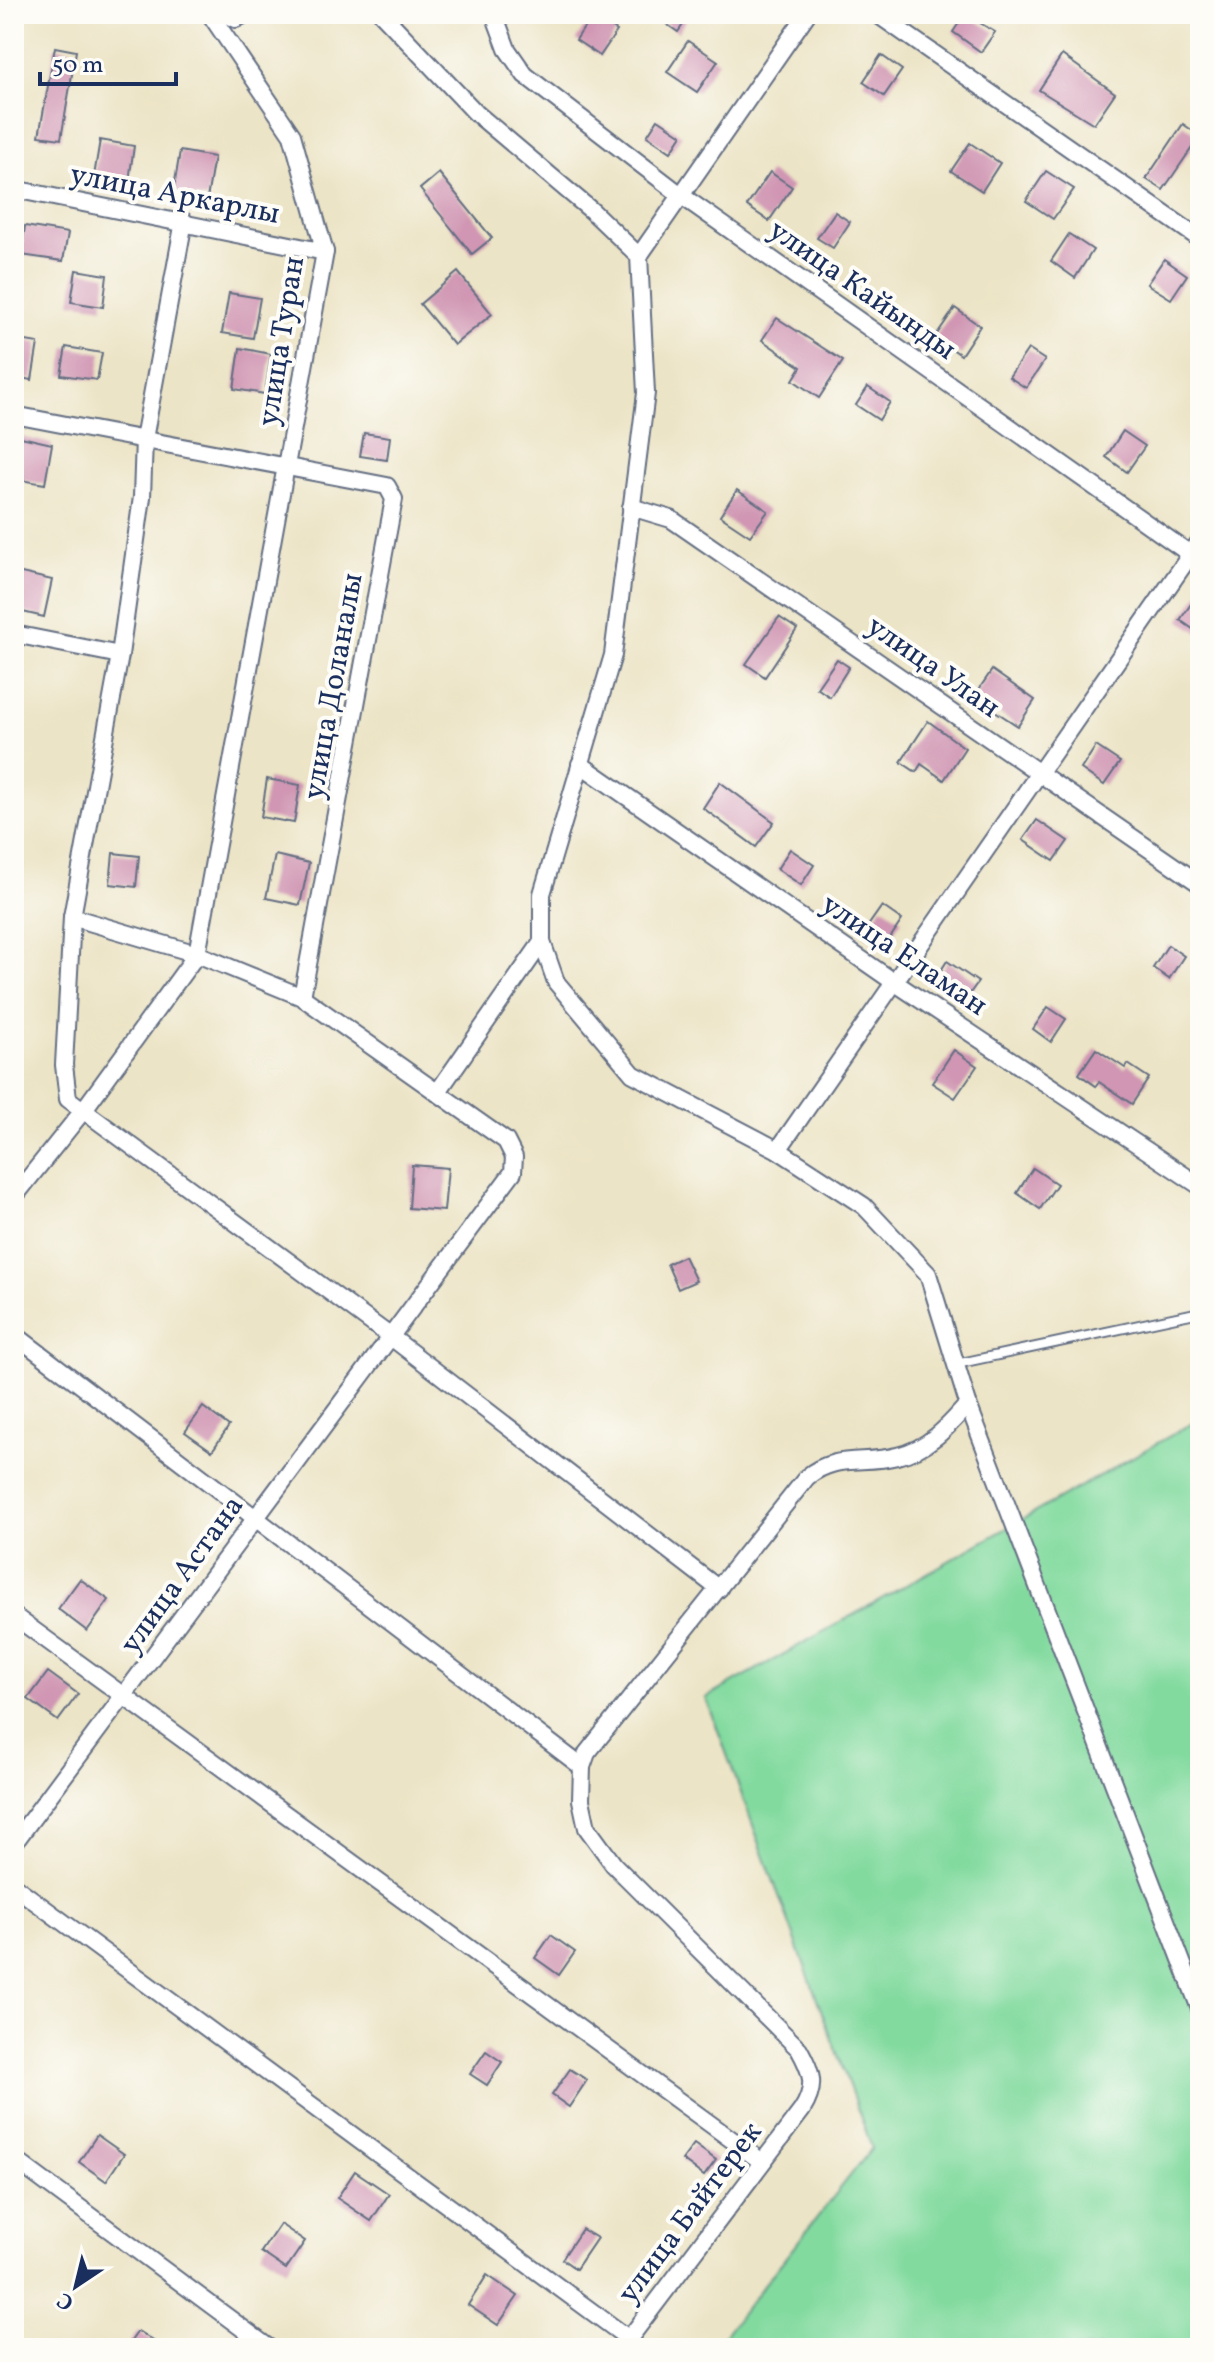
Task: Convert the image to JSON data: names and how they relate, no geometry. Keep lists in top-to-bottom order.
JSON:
{
  "streets": {
    "street": [
      "улица Аркарлы",
      "улица Кайынды",
      "улица Туран",
      "улица Улан",
      "улица Доланалы",
      "улица Еламан",
      "улица Астана",
      "улица Байтерек"
    ]
  },
  "crossings": [
    ["улица Аркарлы", "улица Туран"],
    ["улица Туран", "улица Доланалы"],
    ["улица Туран", "улица Астана"],
    ["улица Доланалы", "улица Астана"]
  ],
  "scale_bar": "50 m",
  "north": "bottom left"
}
